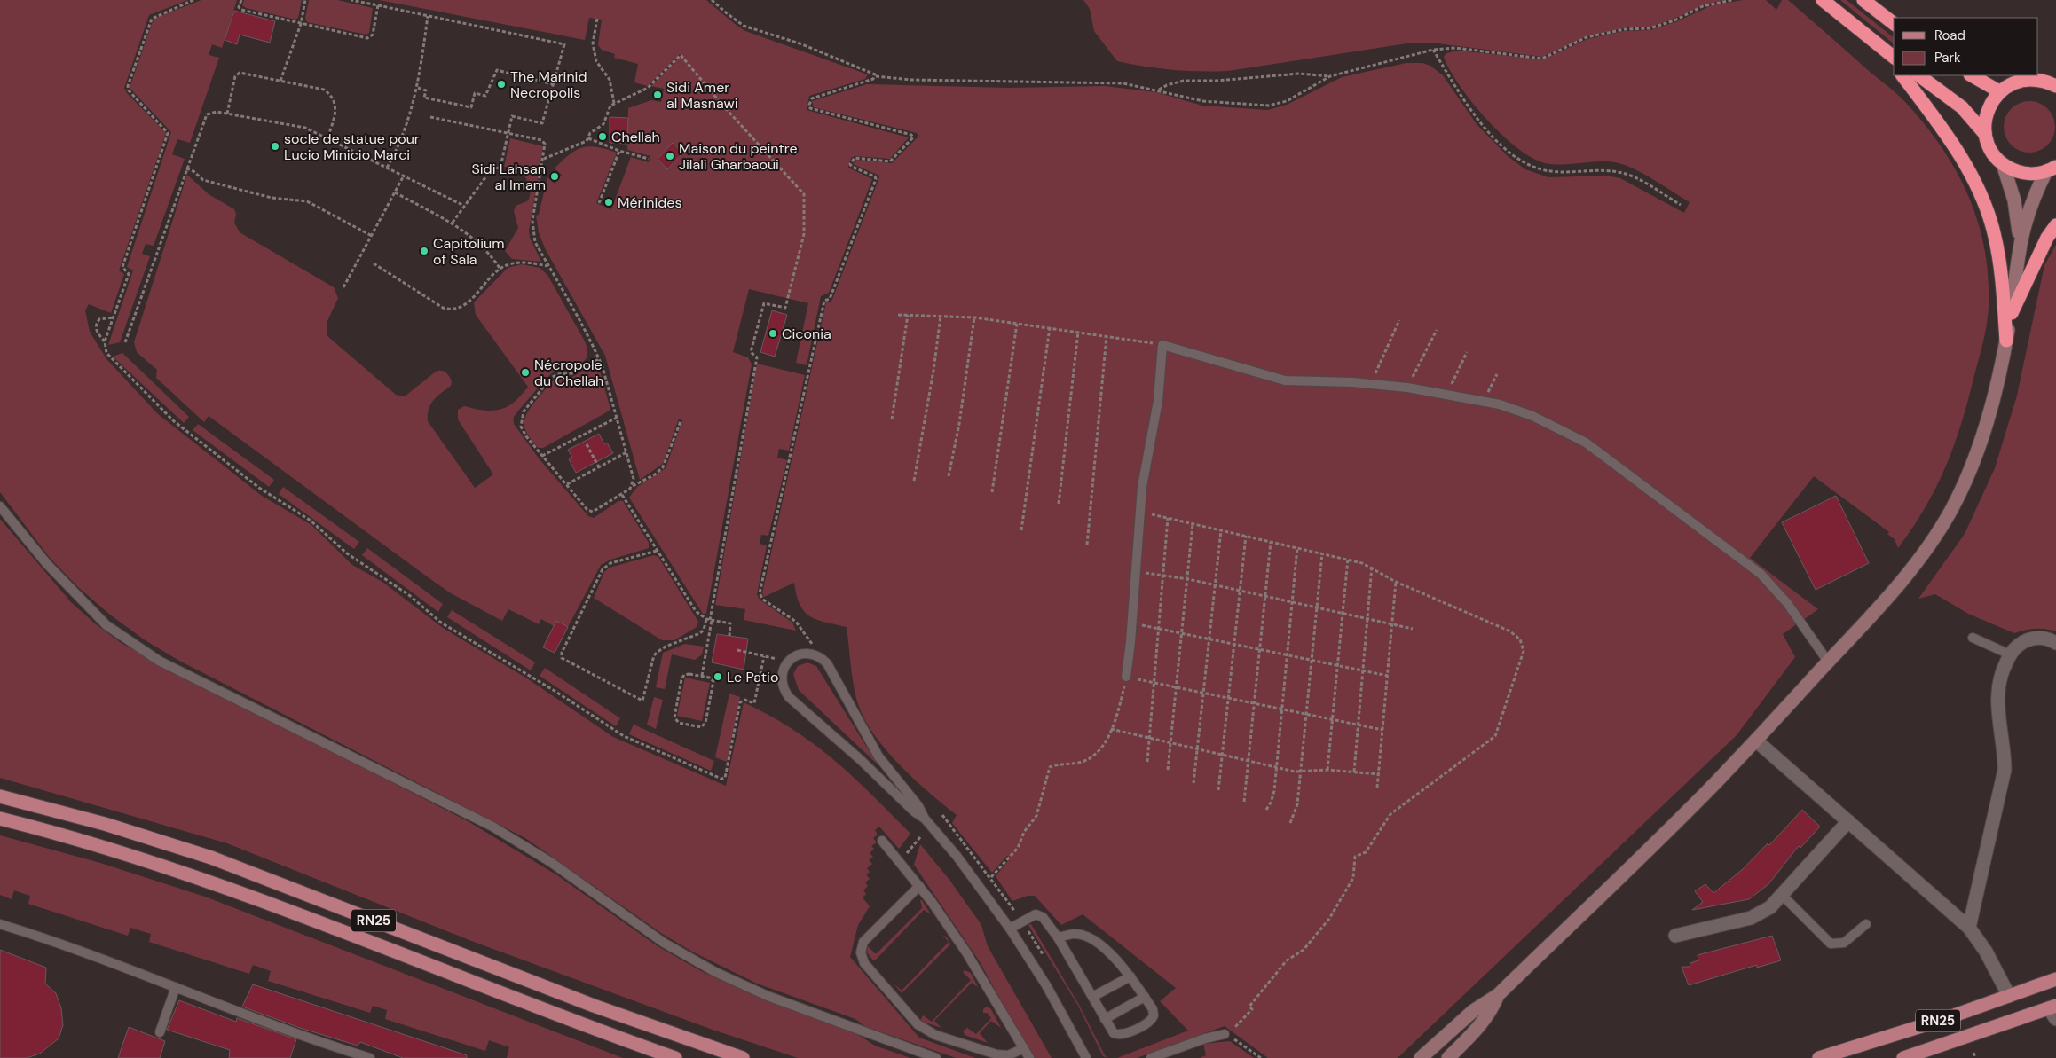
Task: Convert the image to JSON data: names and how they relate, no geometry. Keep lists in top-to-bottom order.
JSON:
{
  "streets": {
    "main road": ["RN25"]
  },
  "places": [
    "The Marinid Necropolis",
    "Sidi Amer al Masnawi",
    "Chellah",
    "socle de statue pour Lucio Minicio Marci",
    "Maison du peintre Jilali Gharbaoui",
    "Sidi Lahsan al Imam",
    "Mérinides",
    "Capitolium of Sala",
    "Ciconia",
    "Nécropole du Chellah",
    "Le Patio"
  ],
  "legend": ["Road", "Park"]
}
